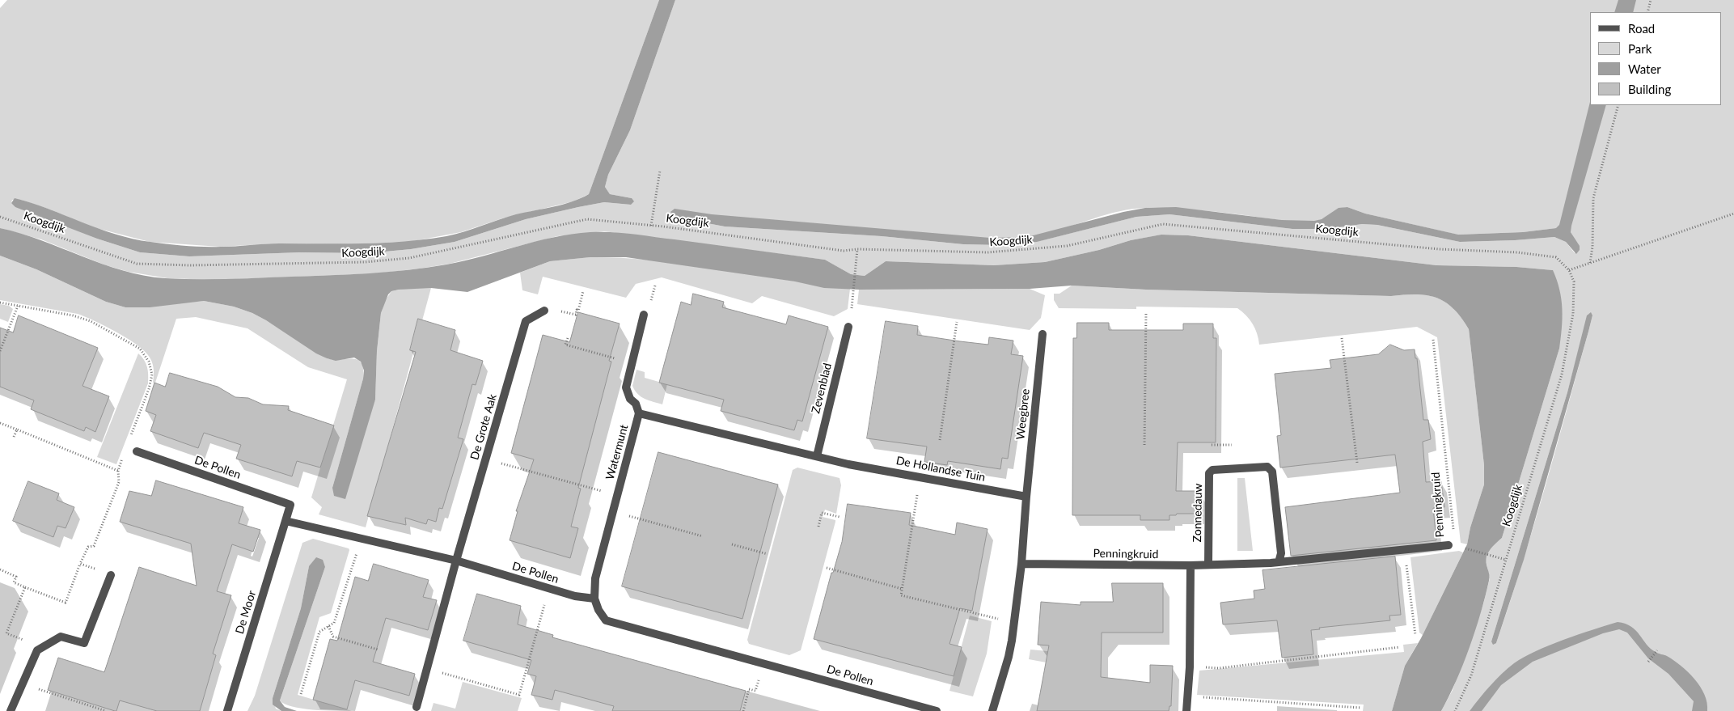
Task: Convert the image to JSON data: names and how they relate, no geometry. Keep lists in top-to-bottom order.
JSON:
{
  "streets": {
    "street": [
      "Zevenblad",
      "Weegbree",
      "De Grote Aak",
      "Watermunt",
      "De Pollen",
      "De Hollandse Tuin",
      "Penningkruid",
      "Zonnedauw",
      "De Moor"
    ],
    "path": ["Koogdijk"]
  },
  "crossings": [
    ["Zevenblad", "De Hollandse Tuin"],
    ["Weegbree", "De Hollandse Tuin"],
    ["De Grote Aak", "De Pollen"],
    ["Watermunt", "De Pollen"],
    ["Watermunt", "De Hollandse Tuin"],
    ["De Pollen", "De Moor"],
    ["Penningkruid", "Zonnedauw"]
  ],
  "legend": [
    "Road",
    "Park",
    "Water",
    "Building"
  ]
}
